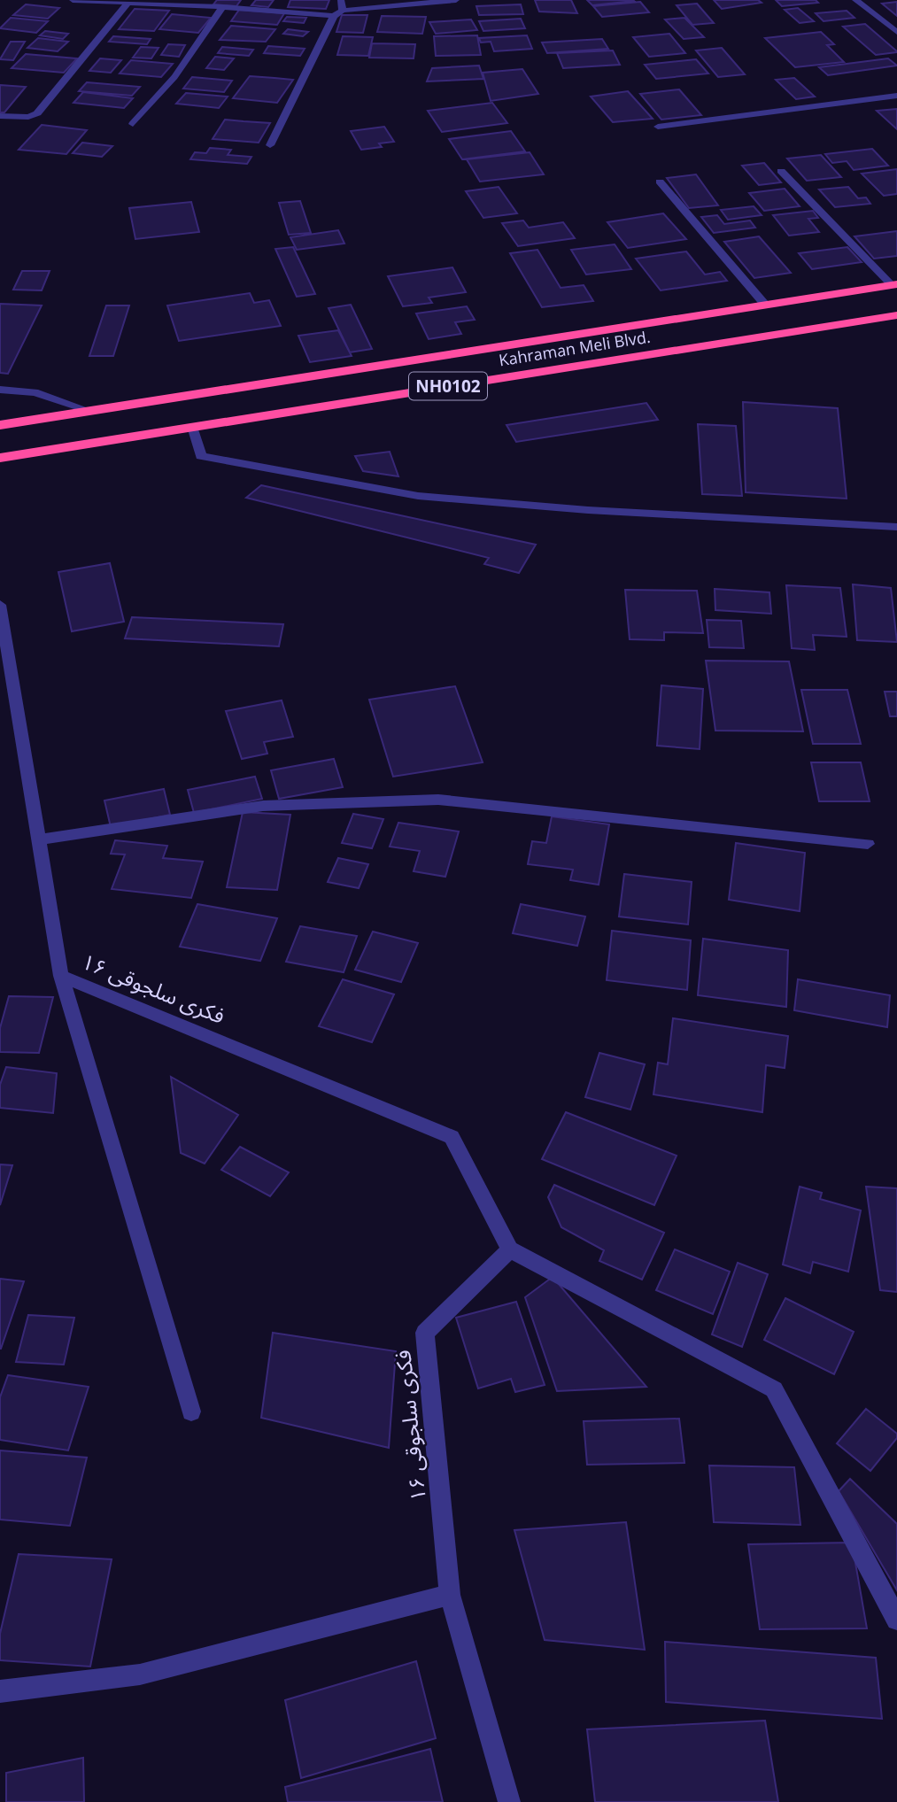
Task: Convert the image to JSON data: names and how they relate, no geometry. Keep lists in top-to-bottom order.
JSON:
{
  "streets": {
    "highway": ["Kahraman Meli Blvd.", "NH0102"],
    "street": ["فکری سلجوقی ۱۶"]
  }
}
